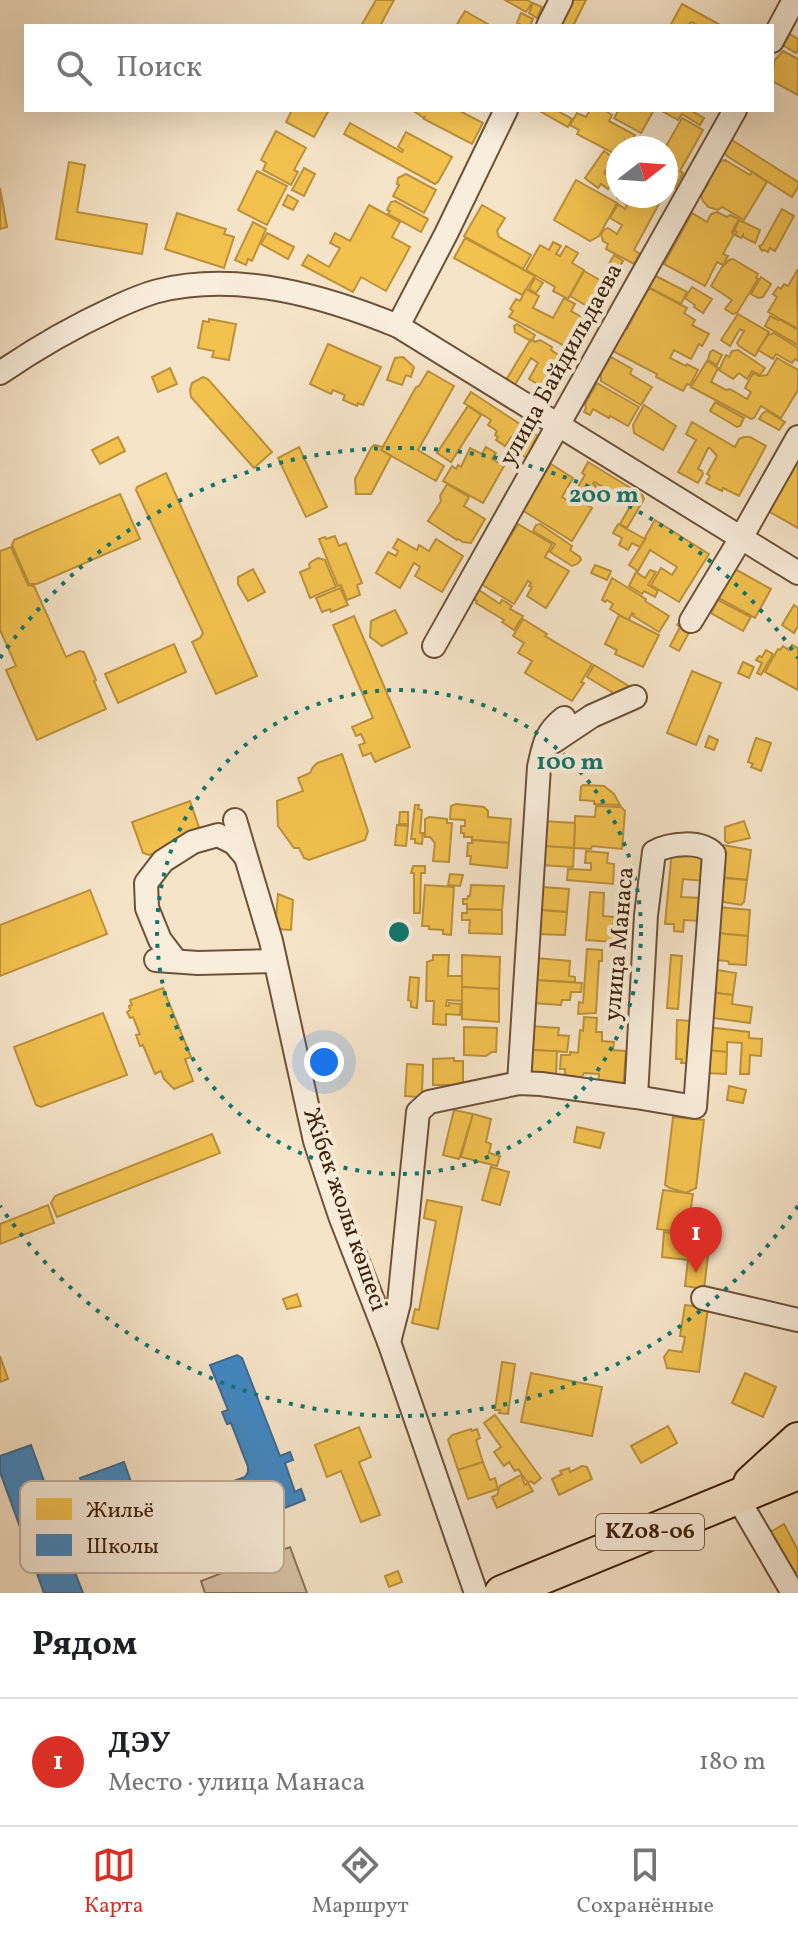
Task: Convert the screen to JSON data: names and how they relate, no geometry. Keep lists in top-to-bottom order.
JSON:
{
  "streets": {
    "highway": ["KZ08-06"],
    "street": ["улица Байдильдаева", "улица Манаса", "Жібек жолы көшесі"]
  },
  "legend": ["Жильё", "Школы"],
  "north": "right",
  "page": {
    "search": "Поиск",
    "pins": "1",
    "heading": "Рядом",
    "list": [
      {
        "mark": "1",
        "name": "ДЭУ",
        "note": "Место · улица Манаса",
        "value": "180 m"
      }
    ],
    "nav": ["Карта", "Маршрут", "Сохранённые"]
  },
  "rings": ["200 m", "100 m"]
}
